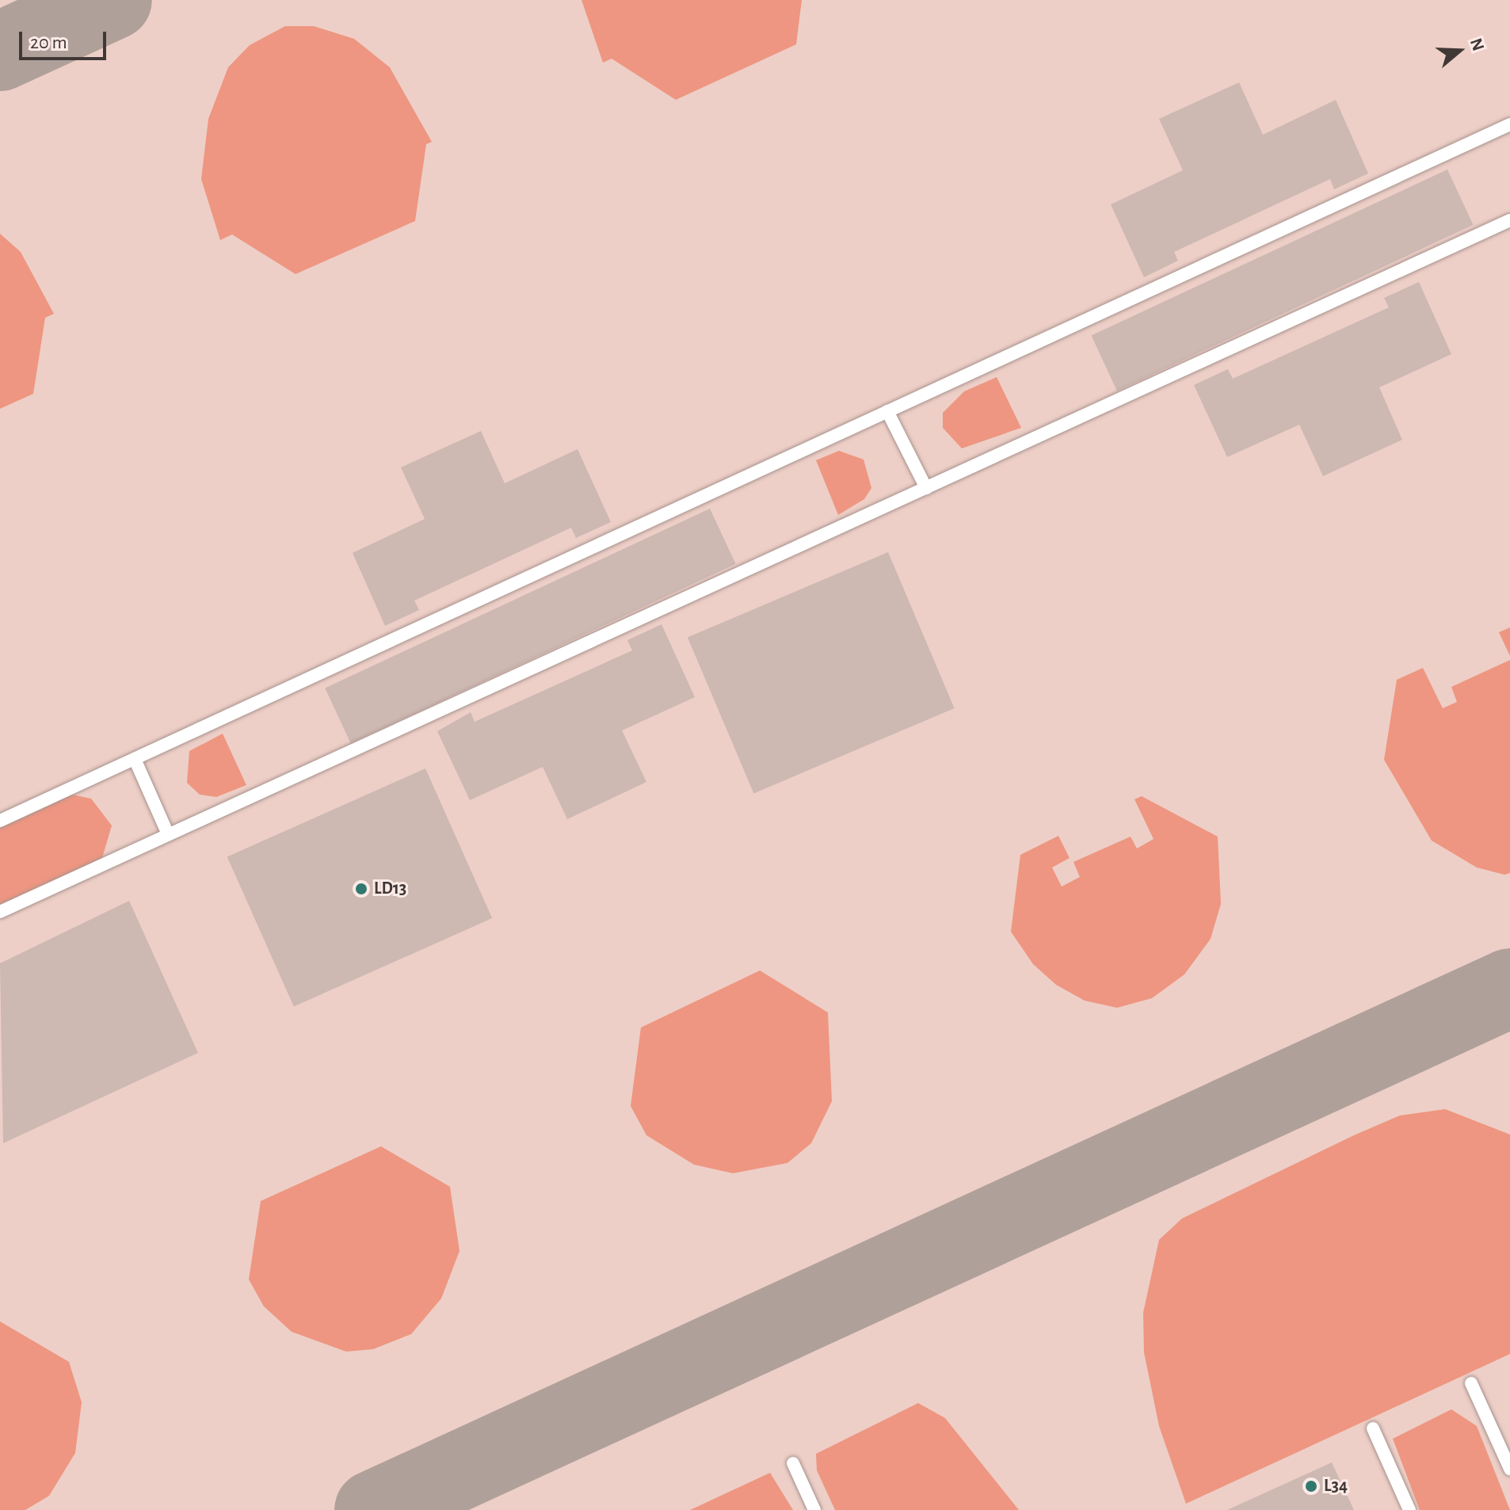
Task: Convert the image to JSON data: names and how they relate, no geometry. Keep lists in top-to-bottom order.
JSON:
{
  "places": ["LD13", "L34"],
  "scale_bar": "20 m",
  "north": "right"
}
